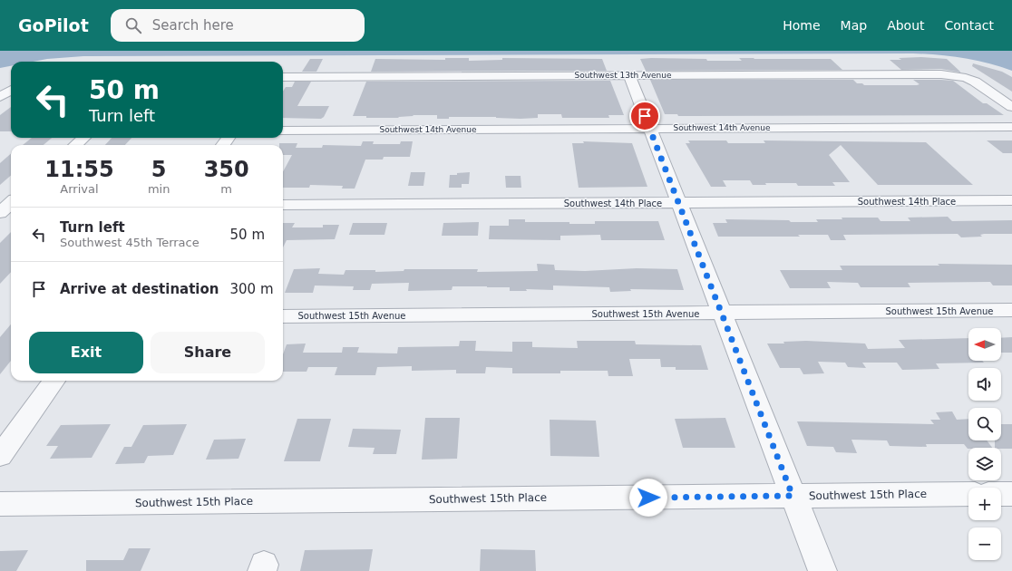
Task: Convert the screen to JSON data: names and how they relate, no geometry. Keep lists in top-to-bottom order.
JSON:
{
  "streets": {
    "street": [
      "Southwest 13th Avenue",
      "Southwest 14th Avenue",
      "Southwest 14th Place",
      "Southwest 15th Avenue",
      "Southwest 15th Place"
    ]
  },
  "north": "left",
  "page": {
    "header": "GoPilot",
    "search": "Search here",
    "nav": [
      "Home",
      "Map",
      "About",
      "Contact"
    ],
    "turn": ["50 m", "Turn left"],
    "eta": [
      "11:55",
      "Arrival",
      "5",
      "min",
      "350",
      "m"
    ],
    "list": [
      {
        "name": "Turn left",
        "note": "Southwest 45th Terrace",
        "value": "50 m"
      },
      {
        "name": "Arrive at destination",
        "value": "300 m"
      }
    ],
    "buttons": ["Exit", "Share"],
    "map_buttons": ["+", "−"]
  }
}
